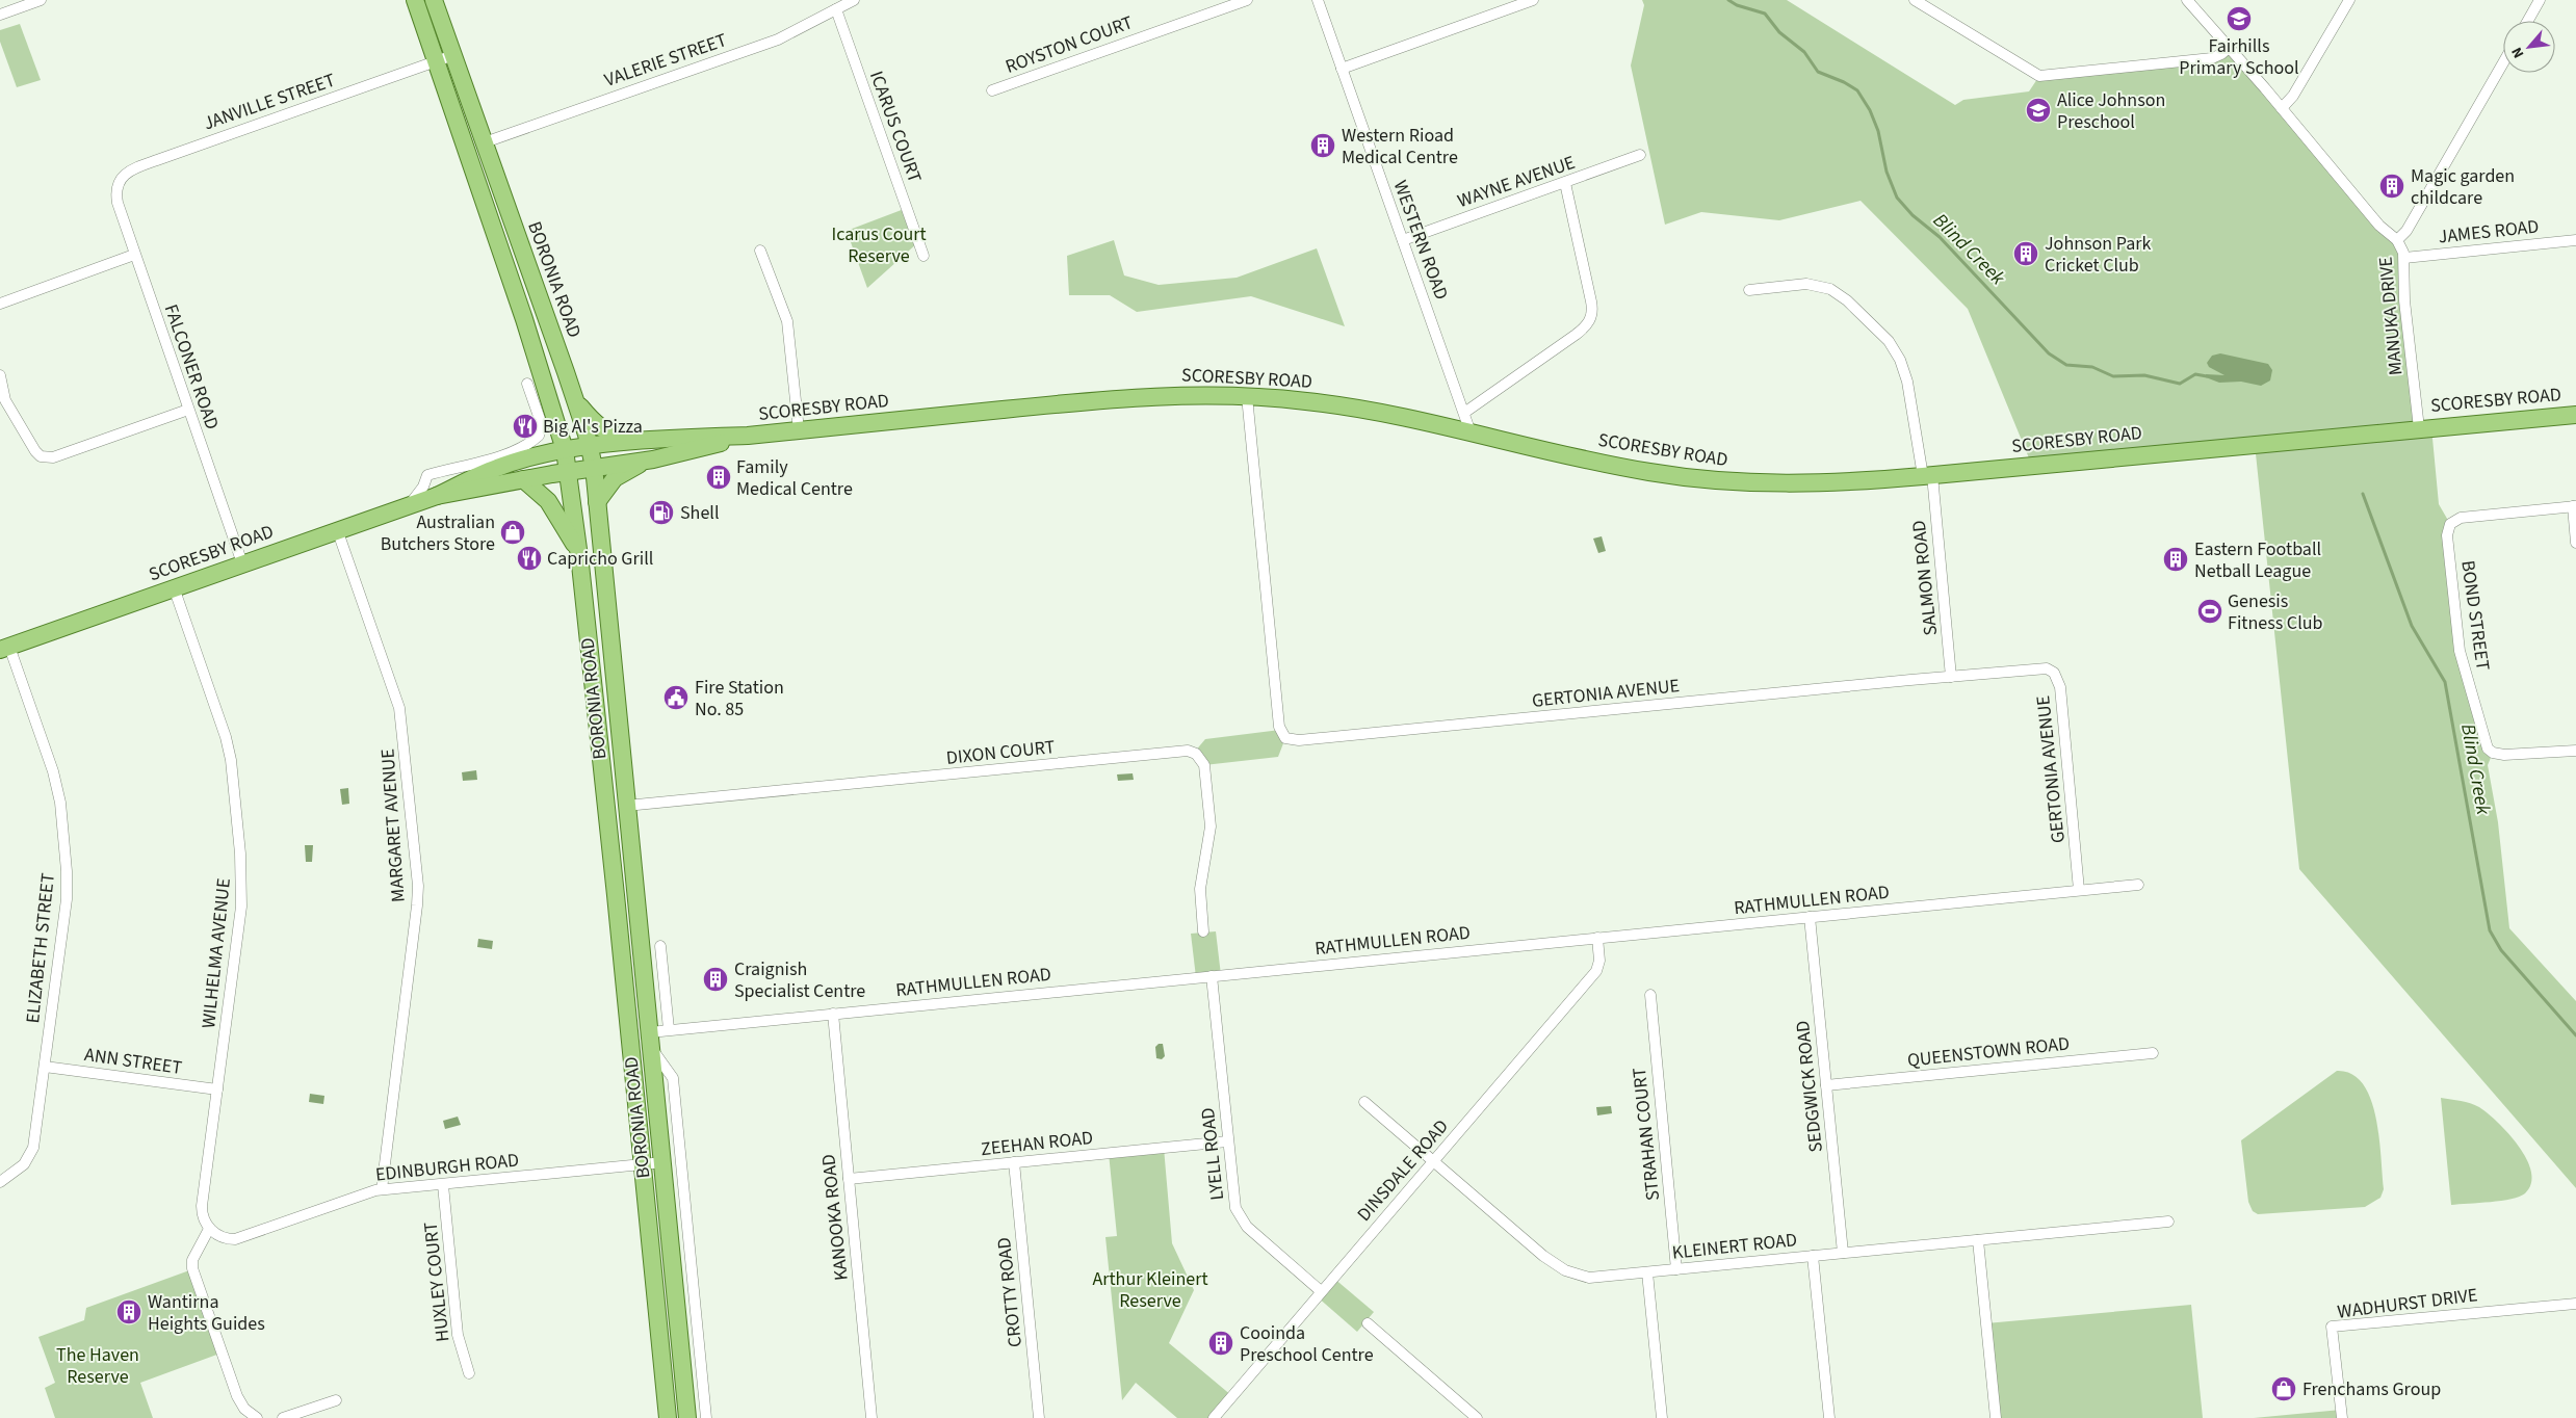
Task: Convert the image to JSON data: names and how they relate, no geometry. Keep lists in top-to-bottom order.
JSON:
{
  "streets": {
    "main road": ["BORONIA ROAD", "SCORESBY ROAD"],
    "street": [
      "ROYSTON COURT",
      "VALERIE STREET",
      "JANVILLE STREET",
      "ICARUS COURT",
      "WAYNE AVENUE",
      "JAMES ROAD",
      "WESTERN ROAD",
      "MANUKA DRIVE",
      "FALCONER ROAD",
      "SALMON ROAD",
      "BOND STREET",
      "GERTONIA AVENUE",
      "DIXON COURT",
      "MARGARET AVENUE",
      "RATHMULLEN ROAD",
      "ELIZABETH STREET",
      "WILHELMA AVENUE",
      "QUEENSTOWN ROAD",
      "ANN STREET",
      "SEDGWICK ROAD",
      "STRAHAN COURT",
      "ZEEHAN ROAD",
      "LYELL ROAD",
      "EDINBURGH ROAD",
      "DINSDALE ROAD",
      "KANOOKA ROAD",
      "KLEINERT ROAD",
      "HUXLEY COURT",
      "CROTTY ROAD",
      "WADHURST DRIVE"
    ]
  },
  "crossings": [
    ["VALERIE STREET", "ICARUS COURT"],
    ["VALERIE STREET", "BORONIA ROAD"],
    ["JANVILLE STREET", "BORONIA ROAD"],
    ["JANVILLE STREET", "FALCONER ROAD"],
    ["WAYNE AVENUE", "WESTERN ROAD"],
    ["JAMES ROAD", "MANUKA DRIVE"],
    ["WESTERN ROAD", "SCORESBY ROAD"],
    ["BORONIA ROAD", "SCORESBY ROAD"],
    ["BORONIA ROAD", "DIXON COURT"],
    ["BORONIA ROAD", "RATHMULLEN ROAD"],
    ["BORONIA ROAD", "EDINBURGH ROAD"],
    ["MANUKA DRIVE", "SCORESBY ROAD"],
    ["FALCONER ROAD", "SCORESBY ROAD"],
    ["SCORESBY ROAD", "SALMON ROAD"],
    ["SCORESBY ROAD", "GERTONIA AVENUE"],
    ["SCORESBY ROAD", "MARGARET AVENUE"],
    ["SCORESBY ROAD", "ELIZABETH STREET"],
    ["SCORESBY ROAD", "WILHELMA AVENUE"],
    ["SALMON ROAD", "GERTONIA AVENUE"],
    ["GERTONIA AVENUE", "RATHMULLEN ROAD"],
    ["MARGARET AVENUE", "EDINBURGH ROAD"],
    ["RATHMULLEN ROAD", "SEDGWICK ROAD"],
    ["RATHMULLEN ROAD", "LYELL ROAD"],
    ["RATHMULLEN ROAD", "DINSDALE ROAD"],
    ["RATHMULLEN ROAD", "KANOOKA ROAD"],
    ["ELIZABETH STREET", "ANN STREET"],
    ["WILHELMA AVENUE", "ANN STREET"],
    ["WILHELMA AVENUE", "EDINBURGH ROAD"],
    ["QUEENSTOWN ROAD", "SEDGWICK ROAD"],
    ["SEDGWICK ROAD", "KLEINERT ROAD"],
    ["STRAHAN COURT", "KLEINERT ROAD"],
    ["ZEEHAN ROAD", "LYELL ROAD"],
    ["ZEEHAN ROAD", "KANOOKA ROAD"],
    ["ZEEHAN ROAD", "CROTTY ROAD"],
    ["LYELL ROAD", "DINSDALE ROAD"],
    ["EDINBURGH ROAD", "HUXLEY COURT"],
    ["DINSDALE ROAD", "KLEINERT ROAD"]
  ],
  "water": ["Blind Creek"],
  "parks": ["Icarus Court Reserve", "Arthur Kleinert Reserve", "The Haven Reserve"],
  "places": {
    "school or university": ["Fairhills Primary School", "Alice Johnson Preschool"],
    "building": [
      "Western Rioad Medical Centre",
      "Magic garden childcare",
      "Johnson Park Cricket Club",
      "Family Medical Centre",
      "Eastern Football Netball League",
      "Craignish Specialist Centre",
      "Wantirna Heights Guides",
      "Cooinda Preschool Centre"
    ],
    "restaurant": ["Big Al's Pizza", "Capricho Grill"],
    "fuel station": ["Shell"],
    "shop": ["Australian Butchers Store", "Frenchams Group"],
    "sports": ["Genesis Fitness Club"],
    "public building": ["Fire Station No. 85"]
  },
  "north": "bottom left"
}
